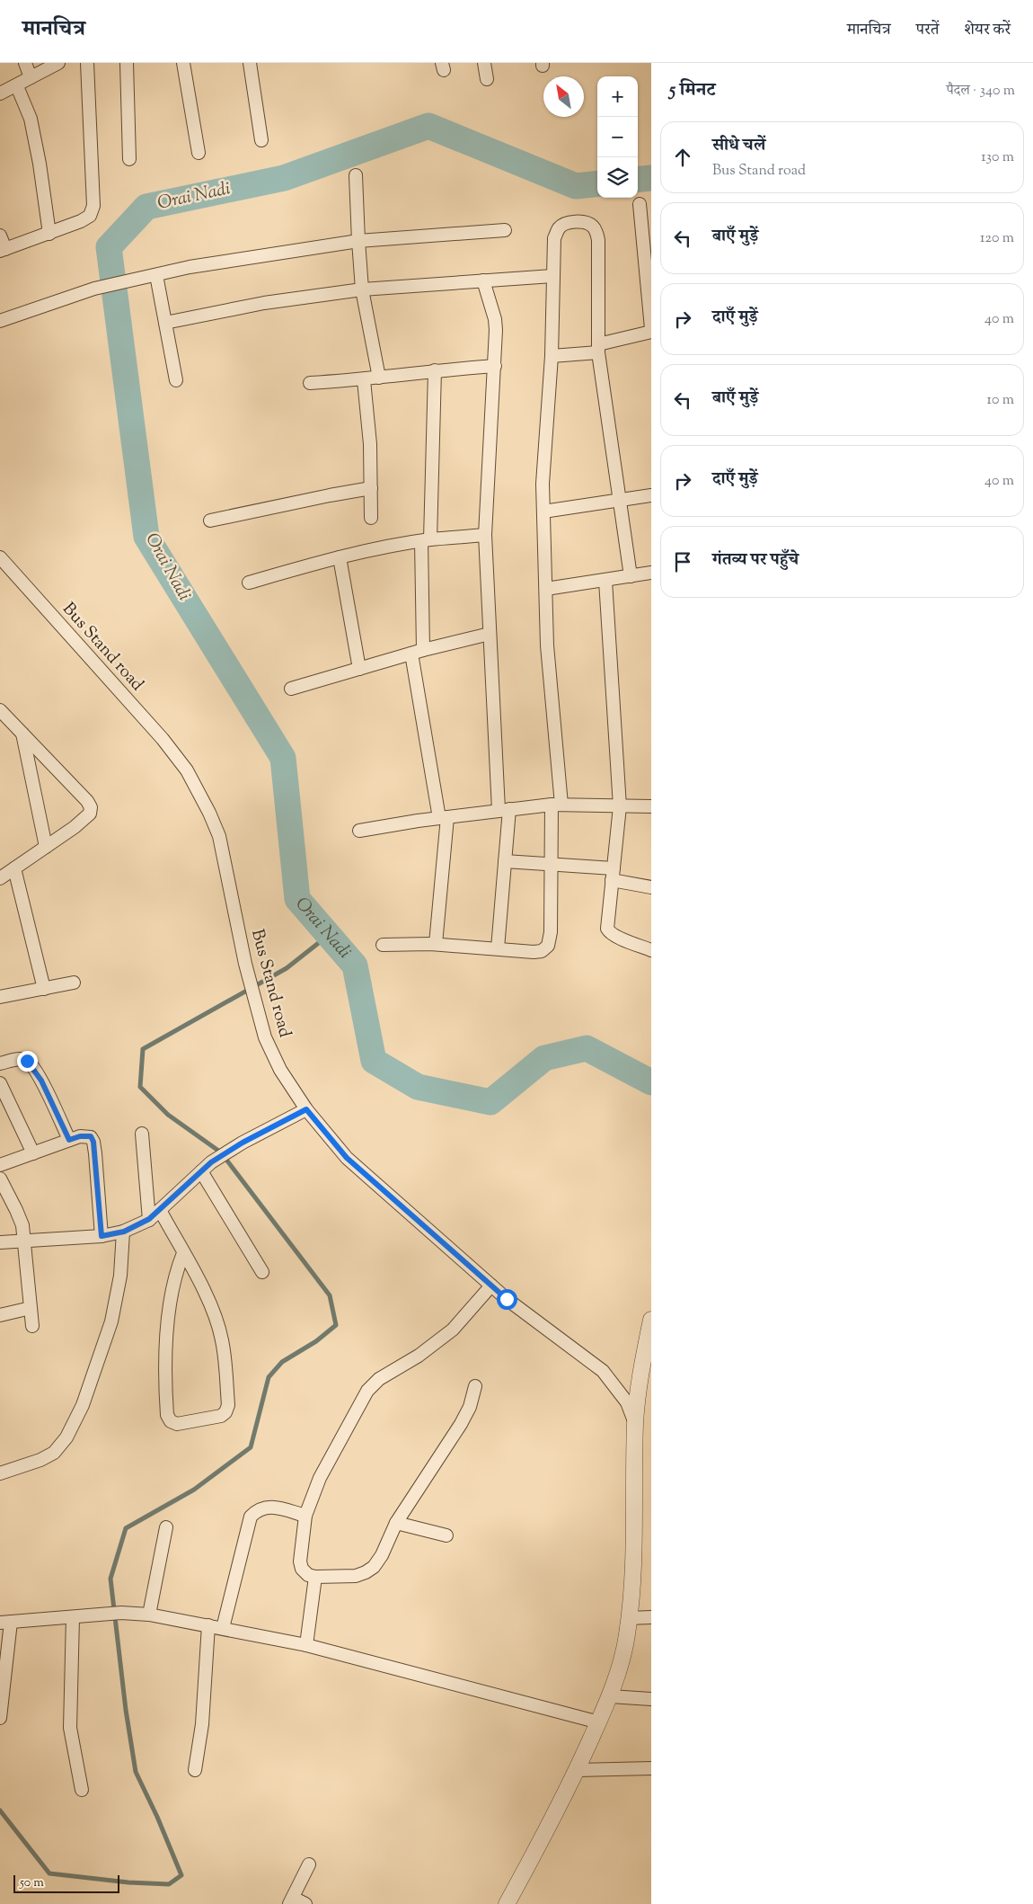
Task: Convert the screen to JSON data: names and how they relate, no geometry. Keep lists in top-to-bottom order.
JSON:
{
  "streets": {
    "street": ["Bus Stand road"]
  },
  "water": ["Orai Nadi"],
  "scale_bar": "50 m",
  "north": "top left",
  "page": {
    "header": "मानचित्र",
    "nav": ["मानचित्र", "परतें", "शेयर करें"],
    "heading": ["5 मिनट", "पैदल · 340 m"],
    "map_buttons": ["+", "−"],
    "list": [
      ["सीधे चलें", "Bus Stand road", "130 m"],
      ["बाएँ मुड़ें", "120 m"],
      ["दाएँ मुड़ें", "40 m"],
      ["बाएँ मुड़ें", "10 m"],
      ["दाएँ मुड़ें", "40 m"],
      "गंतव्य पर पहुँचे"
    ],
    "scale": "50 m"
  }
}
